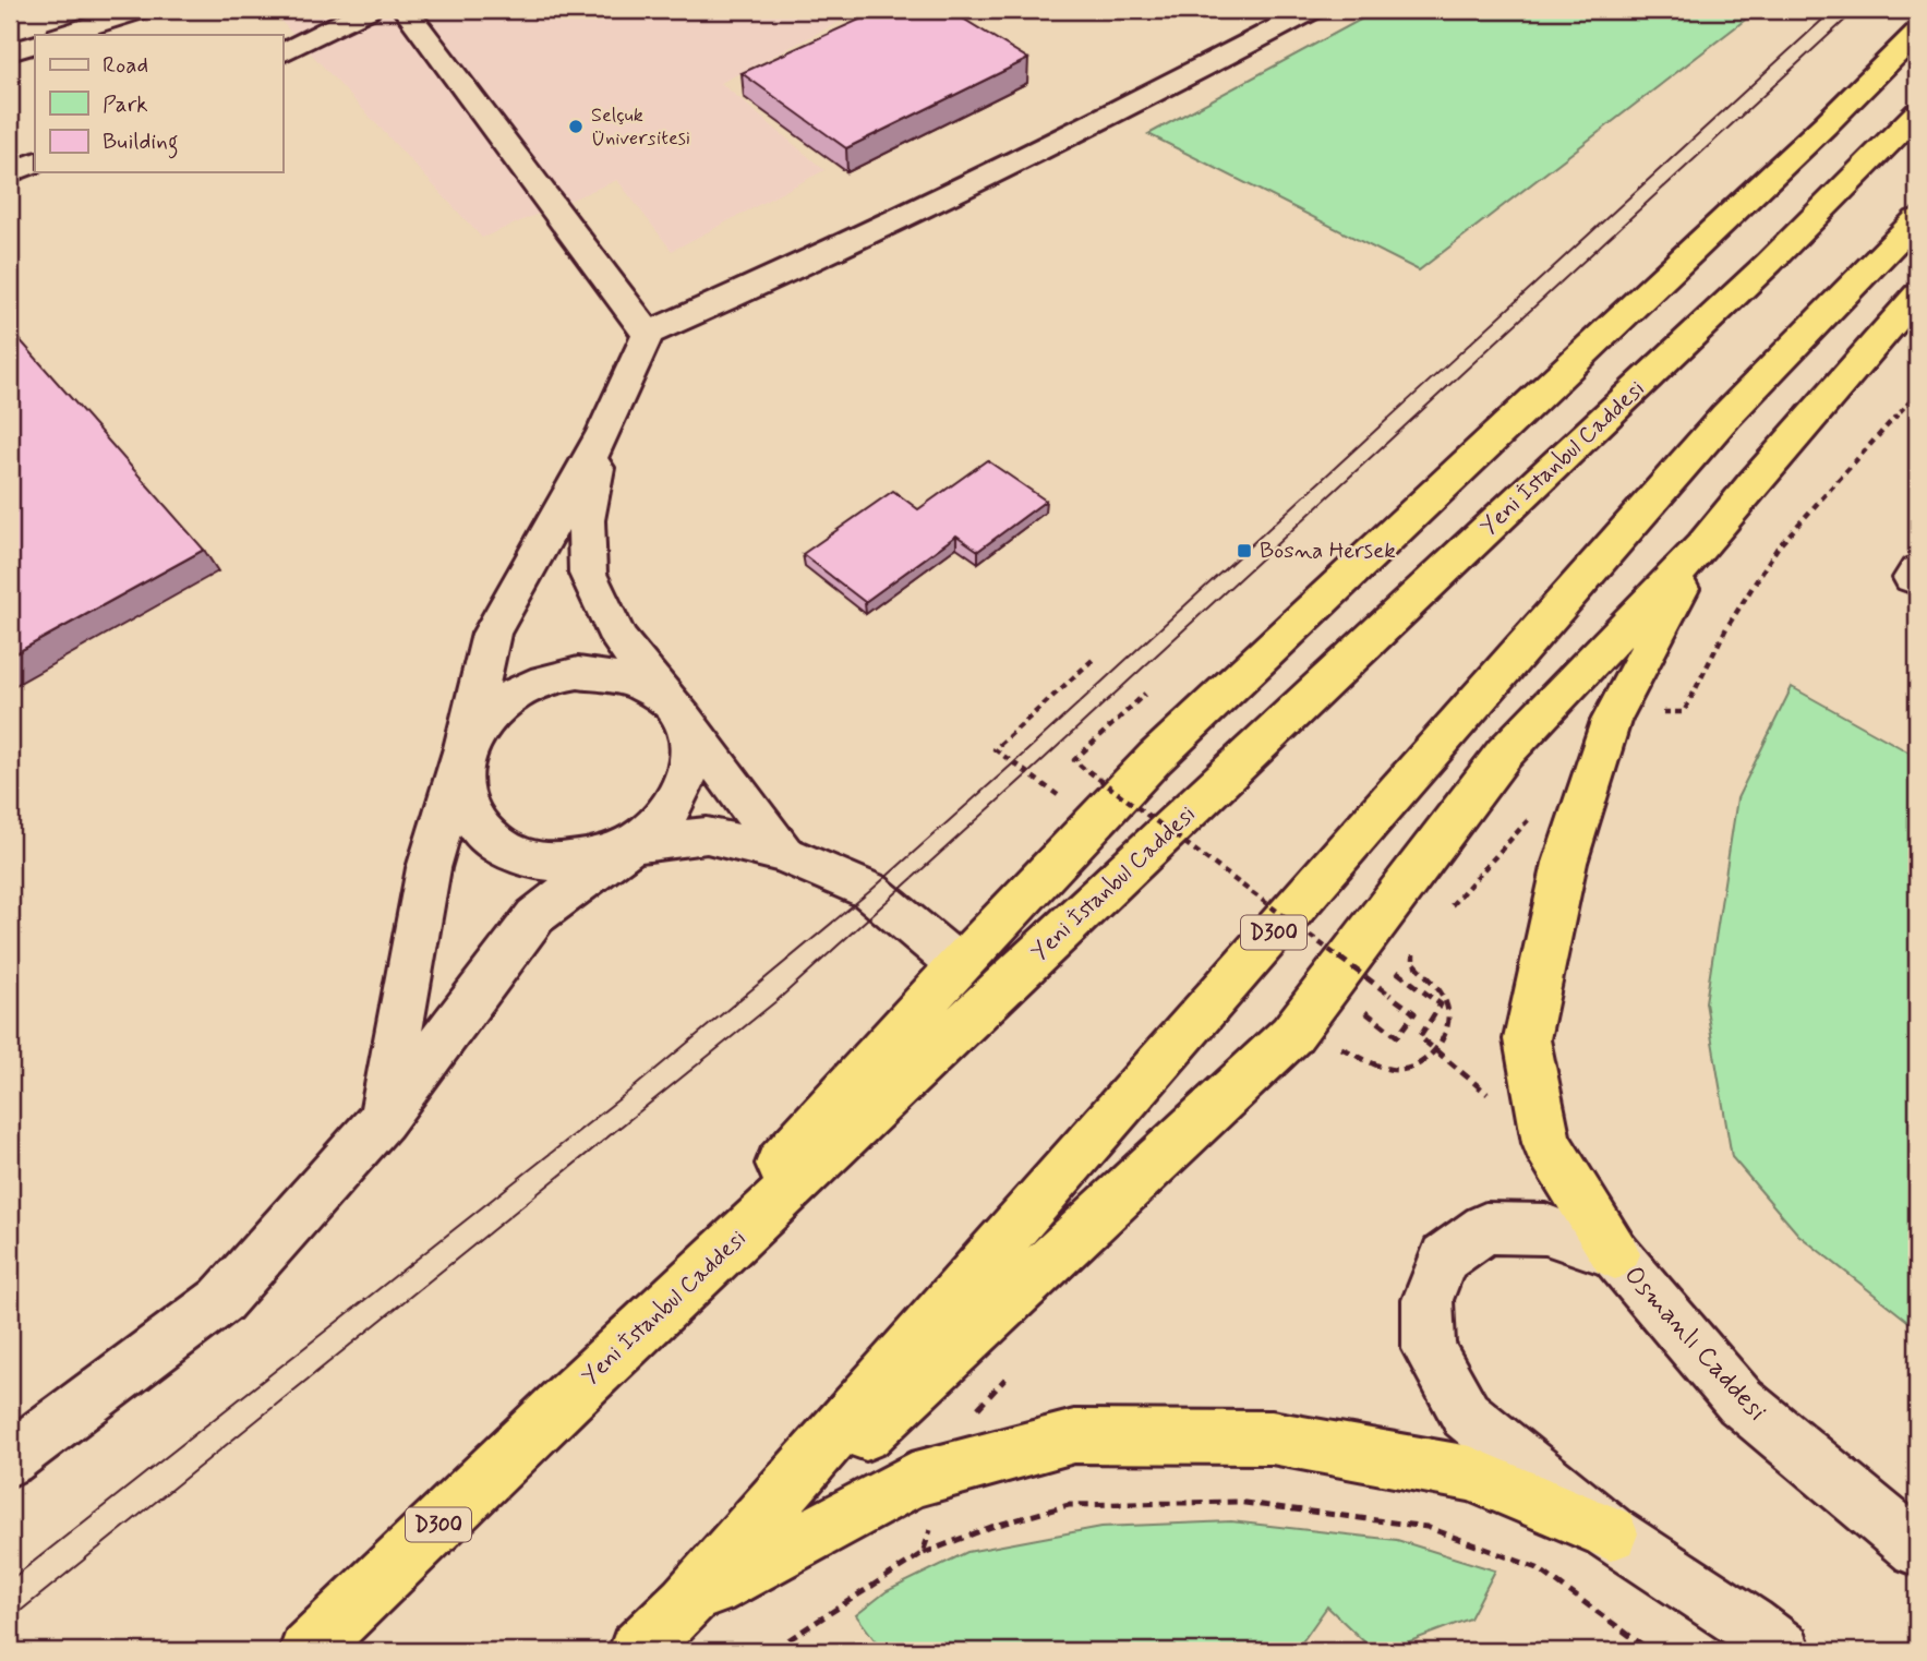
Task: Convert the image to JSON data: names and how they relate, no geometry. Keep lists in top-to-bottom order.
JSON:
{
  "streets": {
    "highway": ["Yeni İstanbul Caddesi", "D300"],
    "street": ["Osmanlı Caddesi"]
  },
  "places": {
    "other": ["Selçuk Üniversitesi"],
    "transit": ["Bosna Hersek"]
  },
  "legend": ["Road", "Park", "Building"]
}
